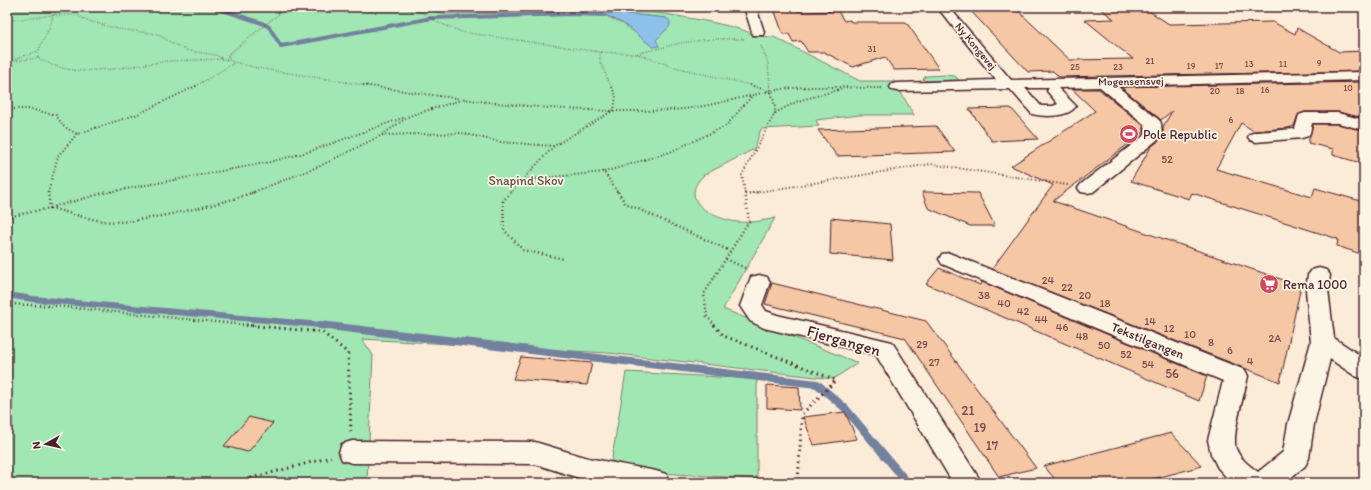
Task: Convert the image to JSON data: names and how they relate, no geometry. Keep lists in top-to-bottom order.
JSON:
{
  "streets": {
    "street": [
      "Ny Kongevej",
      "Mogensensvej",
      "Fjergangen",
      "Tekstilgangen"
    ]
  },
  "crossings": [
    ["Ny Kongevej", "Mogensensvej"]
  ],
  "parks": ["Snapind Skov"],
  "places": {
    "sports": ["Pole Republic"],
    "supermarket": ["Rema 1000"]
  },
  "house_numbers": [
    "31",
    "21",
    "9",
    "13",
    "11",
    "19",
    "17",
    "25",
    "23",
    "10",
    "16",
    "20",
    "18",
    "6",
    "52",
    "24",
    "22",
    "38",
    "20",
    "40",
    "18",
    "42",
    "44",
    "14",
    "46",
    "12",
    "10",
    "48",
    "2A",
    "8",
    "29",
    "50",
    "6",
    "52",
    "4",
    "27",
    "54",
    "56",
    "21",
    "19",
    "17"
  ],
  "north": "left"
}
